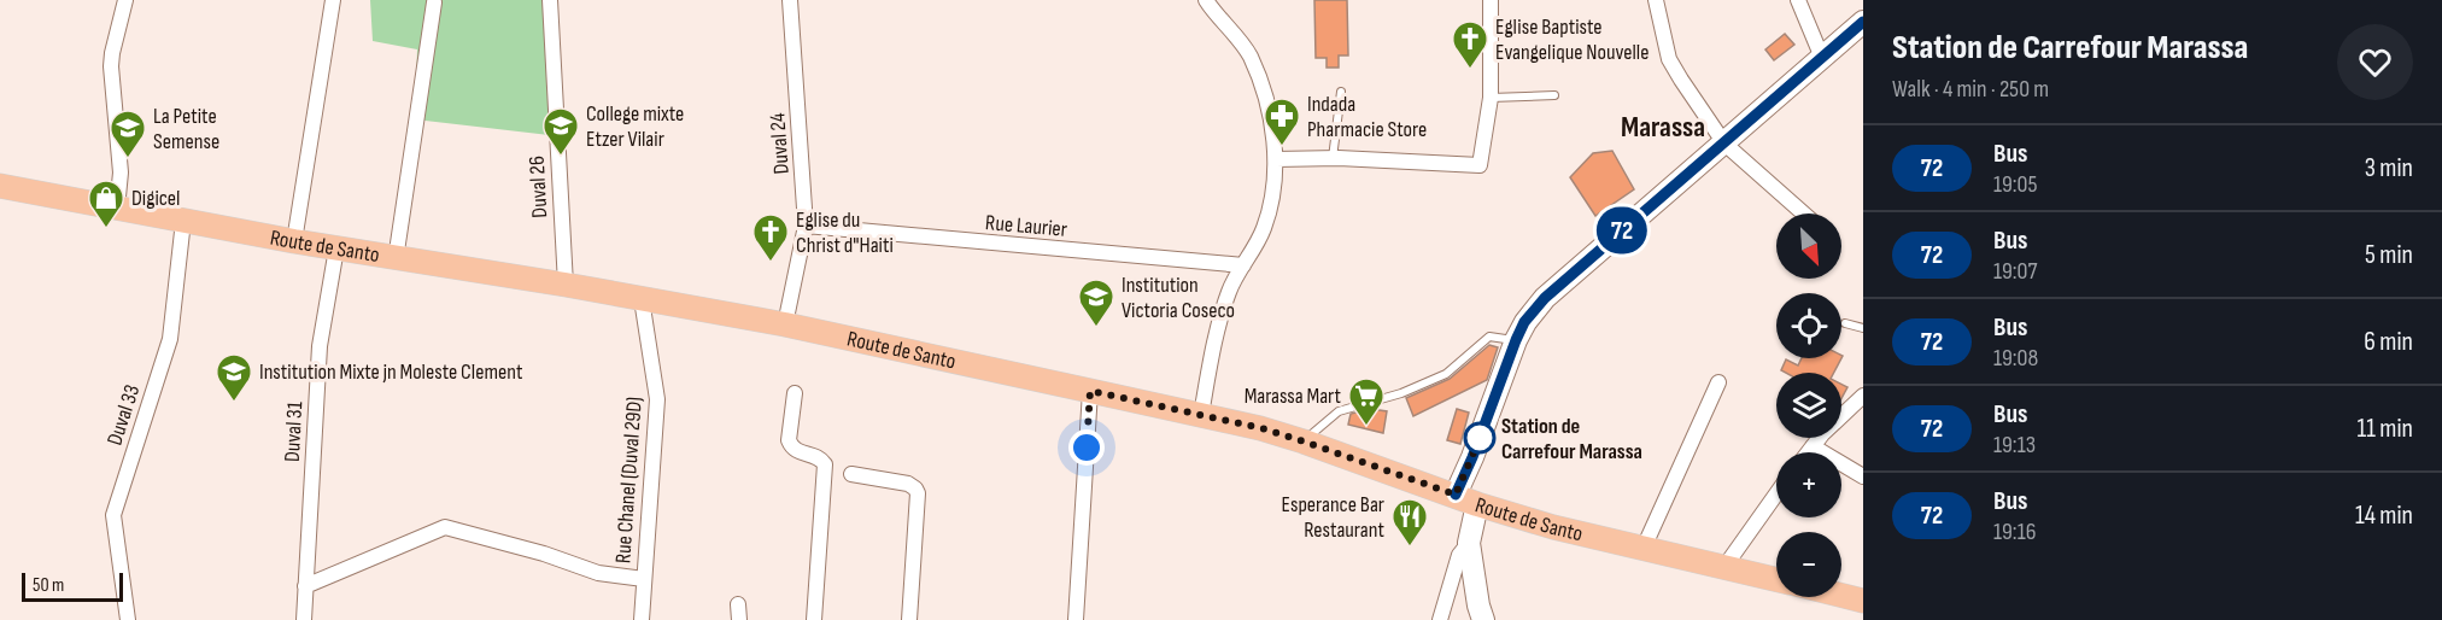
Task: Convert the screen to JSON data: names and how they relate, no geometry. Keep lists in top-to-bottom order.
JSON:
{
  "streets": {
    "main road": ["Route de Santo"],
    "street": [
      "Duval 24",
      "Duval 26",
      "Rue Laurier",
      "Duval 33",
      "Duval 31",
      "Rue Chanel (Duval 29D)"
    ]
  },
  "crossings": [
    ["Duval 24", "Rue Laurier"],
    ["Duval 24", "Route de Santo"],
    ["Duval 26", "Route de Santo"],
    ["Route de Santo", "Duval 33"],
    ["Route de Santo", "Duval 31"],
    ["Route de Santo", "Rue Chanel (Duval 29D)"]
  ],
  "districts": ["Marassa"],
  "places": {
    "church": ["Eglise Baptiste Evangelique Nouvelle", "Eglise du Christ d\"Haiti"],
    "pharmacy": ["Indada Pharmacie Store"],
    "school or university": [
      "College mixte Etzer Vilair",
      "La Petite Semense",
      "Institution Victoria Coseco",
      "Institution Mixte jn Moleste Clement"
    ],
    "shop": ["Digicel"],
    "supermarket": ["Marassa Mart"],
    "other": ["Station de Carrefour Marassa"],
    "restaurant": ["Esperance Bar Restaurant"]
  },
  "lines": ["bus line 72"],
  "scale_bar": "50 m",
  "north": "bottom right",
  "page": {
    "on_map": "72",
    "heading": ["Station de Carrefour Marassa", "Walk · 4 min · 250 m"],
    "list": [
      {
        "mark": "72",
        "name": "Bus",
        "note": "19:05",
        "value": "3 min"
      },
      {
        "mark": "72",
        "name": "Bus",
        "note": "19:07",
        "value": "5 min"
      },
      {
        "mark": "72",
        "name": "Bus",
        "note": "19:08",
        "value": "6 min"
      },
      {
        "mark": "72",
        "name": "Bus",
        "note": "19:13",
        "value": "11 min"
      },
      {
        "mark": "72",
        "name": "Bus",
        "note": "19:16",
        "value": "14 min"
      }
    ],
    "map_buttons": ["+", "−"],
    "scale": "50 m"
  }
}
